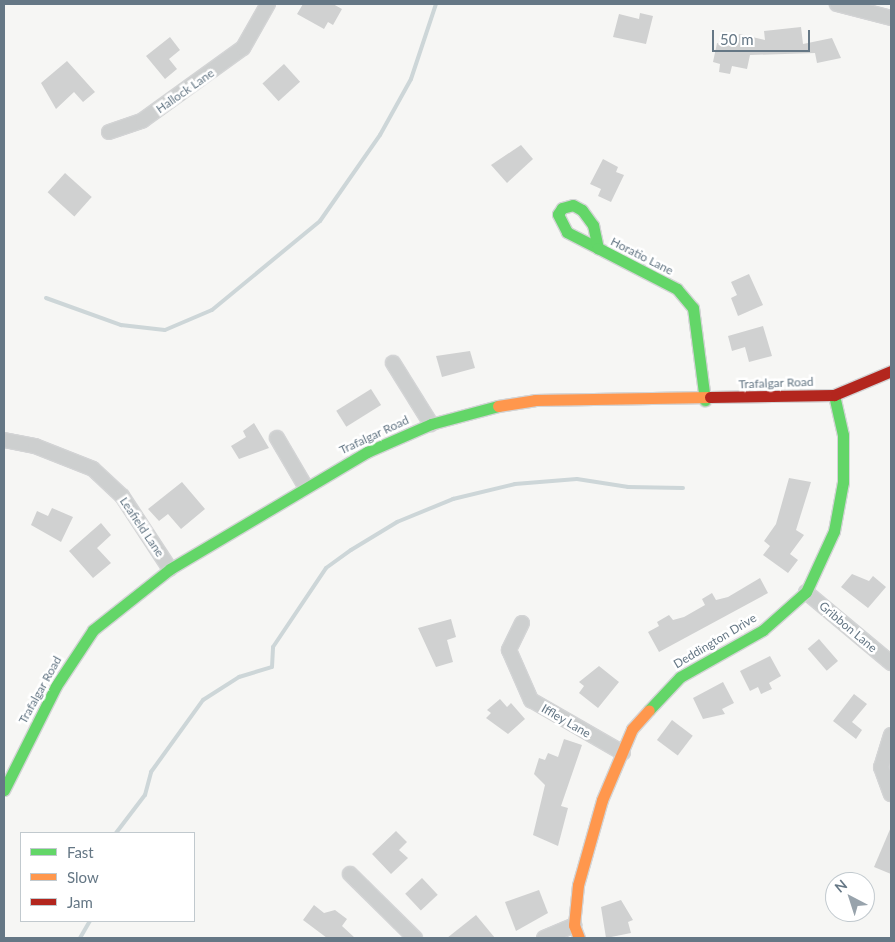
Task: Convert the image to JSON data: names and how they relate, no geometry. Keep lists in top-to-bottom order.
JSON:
{
  "streets": {
    "street": [
      "Hallock Lane",
      "Horatio Lane",
      "Trafalgar Road",
      "Leafield Lane",
      "Gribbon Lane",
      "Deddington Drive",
      "Iffley Lane"
    ]
  },
  "crossings": [
    ["Horatio Lane", "Trafalgar Road"],
    ["Trafalgar Road", "Leafield Lane"],
    ["Trafalgar Road", "Deddington Drive"],
    ["Gribbon Lane", "Deddington Drive"],
    ["Deddington Drive", "Iffley Lane"]
  ],
  "legend": ["Fast", "Slow", "Jam"],
  "scale_bar": "50 m",
  "north": "top left"
}
